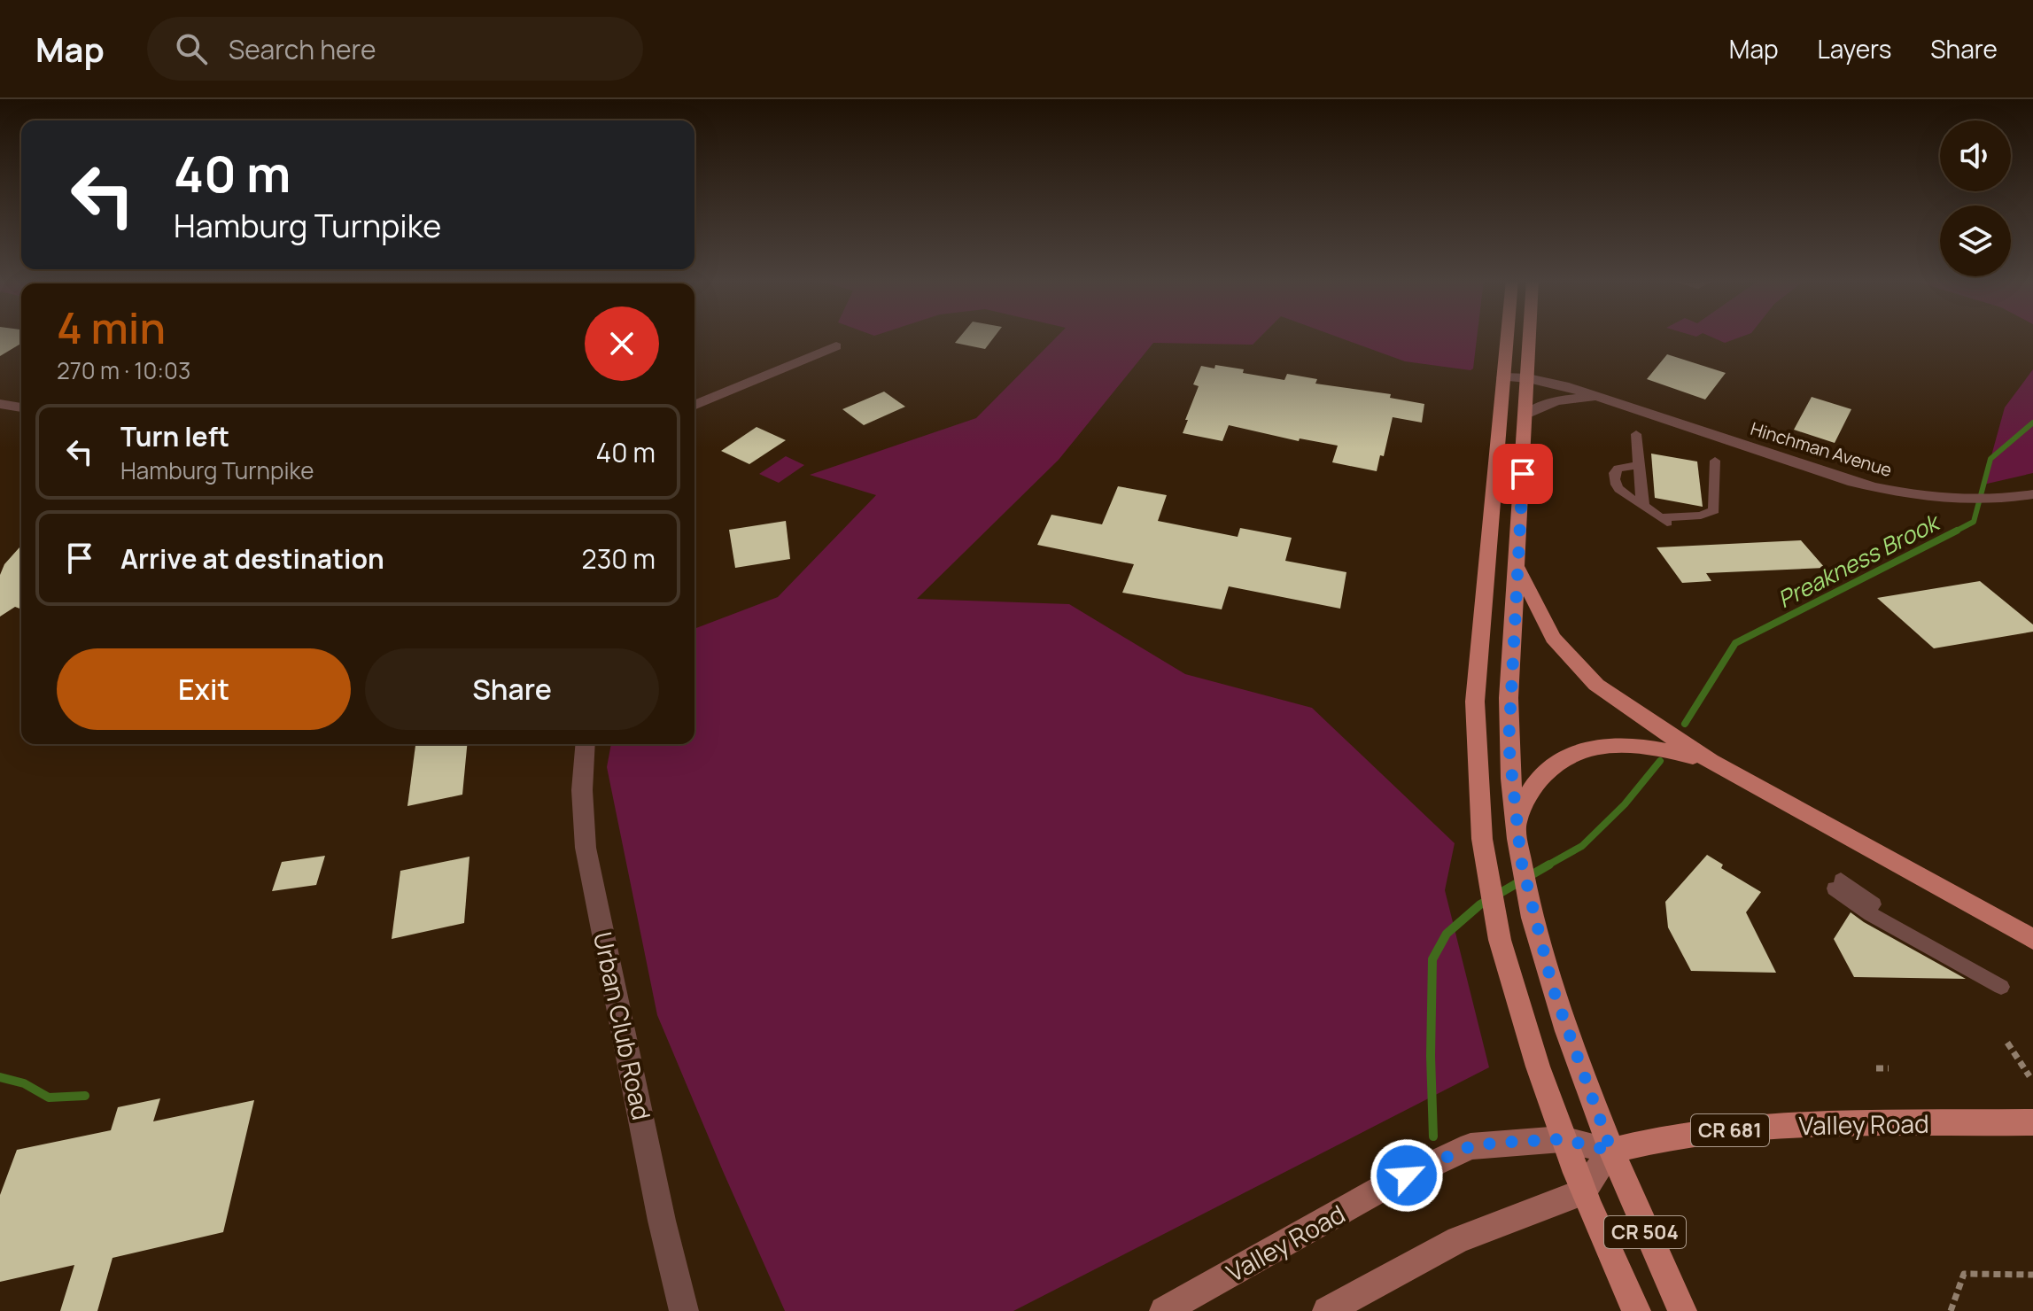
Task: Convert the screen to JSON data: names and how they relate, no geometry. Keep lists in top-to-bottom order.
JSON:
{
  "streets": {
    "main road": ["Valley Road", "CR 681", "CR 504"],
    "street": ["Hinchman Avenue", "Urban Club Road"]
  },
  "crossings": [
    ["Hinchman Avenue", "CR 504"],
    ["Valley Road", "CR 504"]
  ],
  "water": ["Preakness Brook"],
  "page": {
    "header": "Map",
    "search": "Search here",
    "nav": ["Map", "Layers", "Share"],
    "turn": ["40 m", "Hamburg Turnpike"],
    "heading": ["4 min", "270 m · 10:03"],
    "list": [
      {
        "name": "Turn left",
        "note": "Hamburg Turnpike",
        "value": "40 m"
      },
      {
        "name": "Arrive at destination",
        "value": "230 m"
      }
    ],
    "buttons": ["Exit", "Share"]
  }
}
